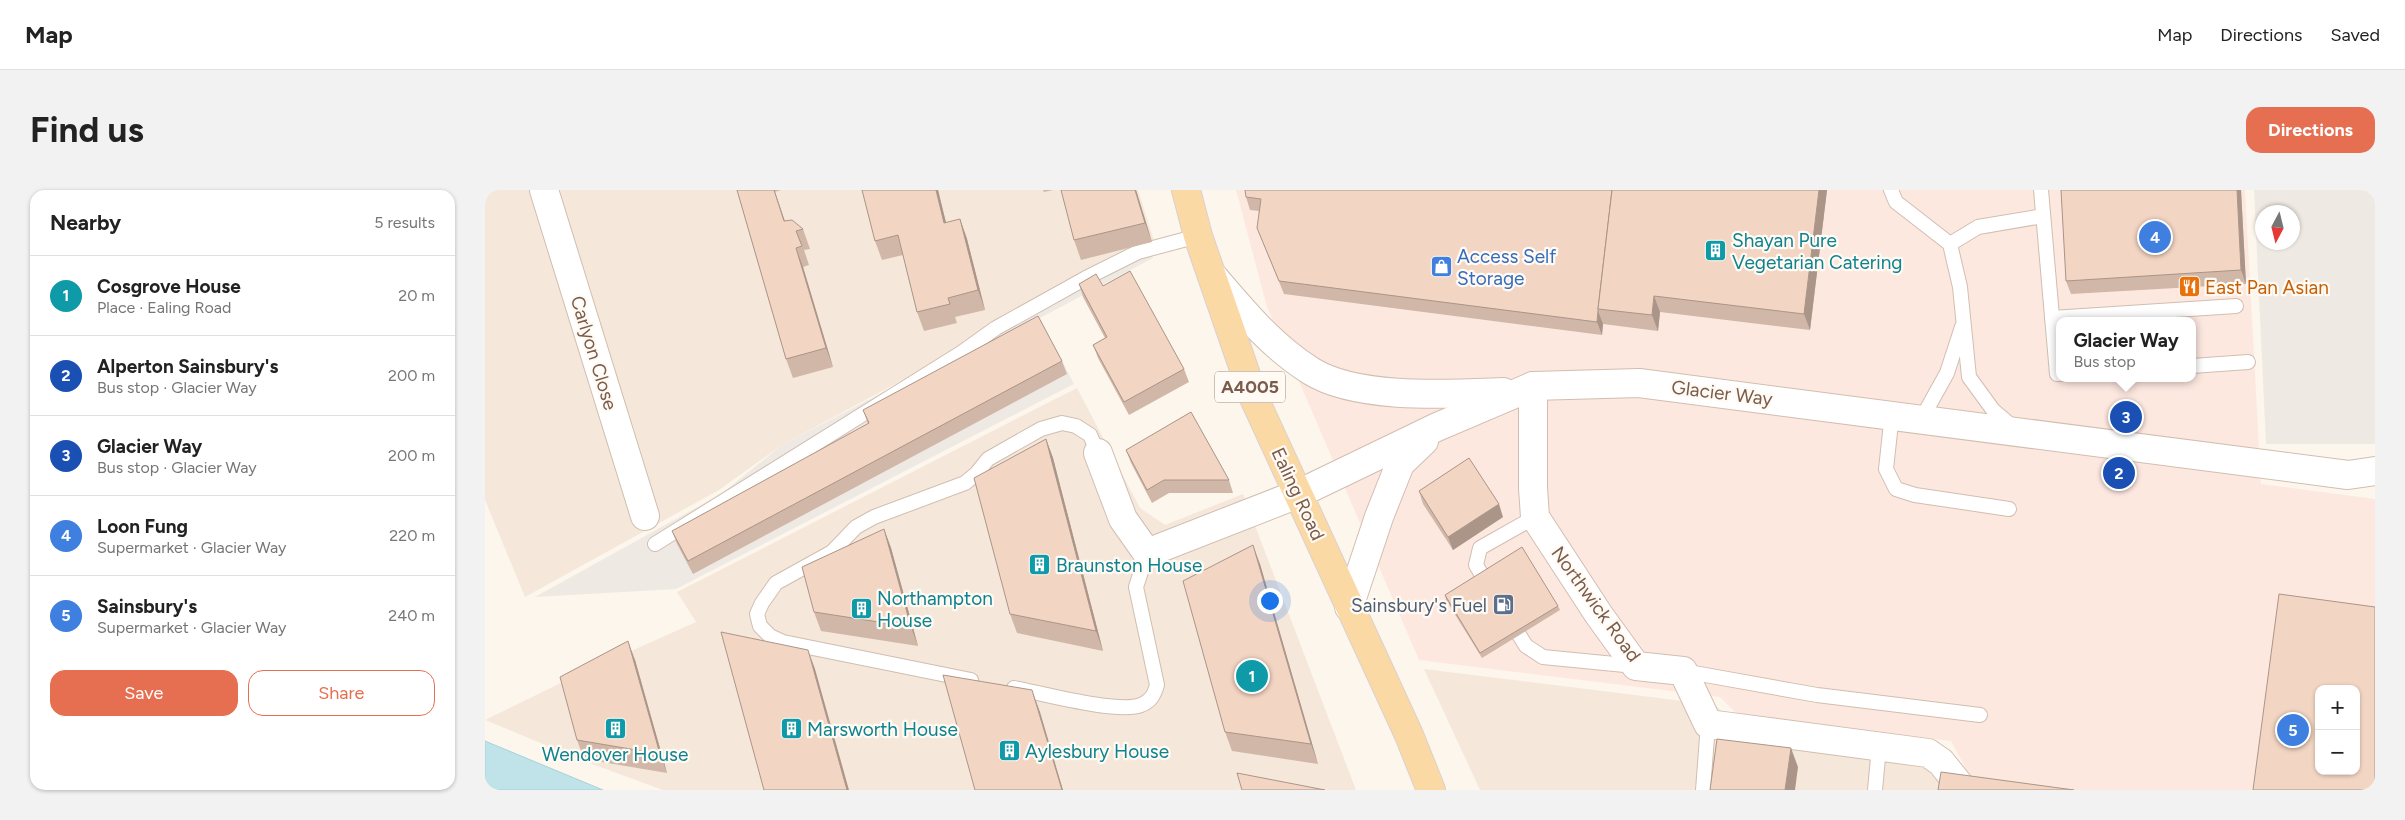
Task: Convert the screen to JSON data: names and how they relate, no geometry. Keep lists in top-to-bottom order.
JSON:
{
  "streets": {
    "main road": ["A4005", "Ealing Road"],
    "street": ["Carlyon Close", "Glacier Way", "Northwick Road"]
  },
  "crossings": [
    ["Glacier Way", "Ealing Road"],
    ["Glacier Way", "Northwick Road"]
  ],
  "places": {
    "building": [
      "Shayan Pure Vegetarian Catering",
      "Braunston House",
      "Northampton House",
      "Wendover House",
      "Marsworth House",
      "Aylesbury House"
    ],
    "shop": ["Access Self Storage"],
    "restaurant": ["East Pan Asian"],
    "fuel station": ["Sainsbury's Fuel"]
  },
  "north": "bottom",
  "page": {
    "header": "Map",
    "nav": ["Map", "Directions", "Saved"],
    "buttons": [
      "Directions",
      ["Save", "Share"]
    ],
    "title": "Find us",
    "heading": ["Nearby", "5 results"],
    "pins": [
      "4",
      "3",
      "2",
      "1",
      "5"
    ],
    "list": [
      {
        "mark": "1",
        "name": "Cosgrove House",
        "note": "Place · Ealing Road",
        "value": "20 m"
      },
      {
        "mark": "2",
        "name": "Alperton Sainsbury's",
        "note": "Bus stop · Glacier Way",
        "value": "200 m"
      },
      {
        "mark": "3",
        "name": "Glacier Way",
        "note": "Bus stop · Glacier Way",
        "value": "200 m"
      },
      {
        "mark": "4",
        "name": "Loon Fung",
        "note": "Supermarket · Glacier Way",
        "value": "220 m"
      },
      {
        "mark": "5",
        "name": "Sainsbury's",
        "note": "Supermarket · Glacier Way",
        "value": "240 m"
      }
    ],
    "popup": ["Glacier Way", "Bus stop"],
    "map_buttons": ["+", "−"]
  }
}
